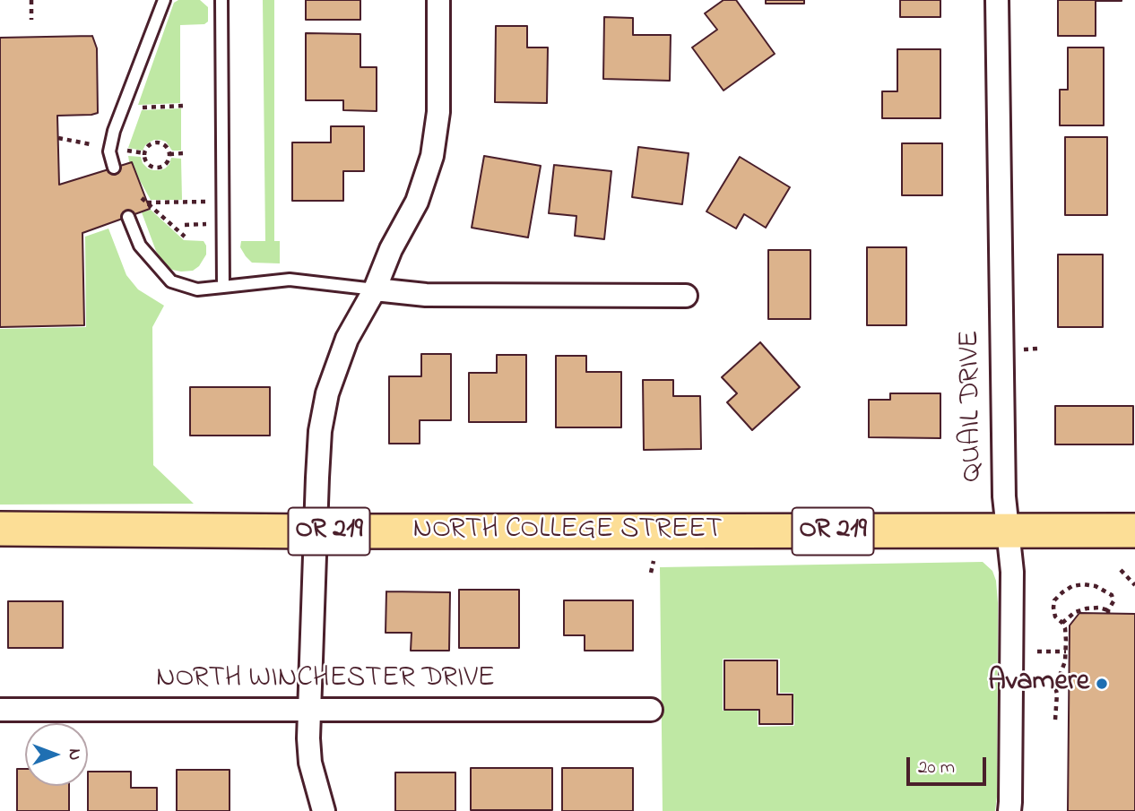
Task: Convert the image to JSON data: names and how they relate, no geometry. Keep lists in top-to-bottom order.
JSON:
{
  "streets": {
    "main road": ["OR 219", "NORTH COLLEGE STREET"],
    "street": ["QUAIL DRIVE", "NORTH WINCHESTER DRIVE"]
  },
  "crossings": [
    ["QUAIL DRIVE", "NORTH COLLEGE STREET"]
  ],
  "places": ["Avamere"],
  "scale_bar": "20 m",
  "north": "right"
}
